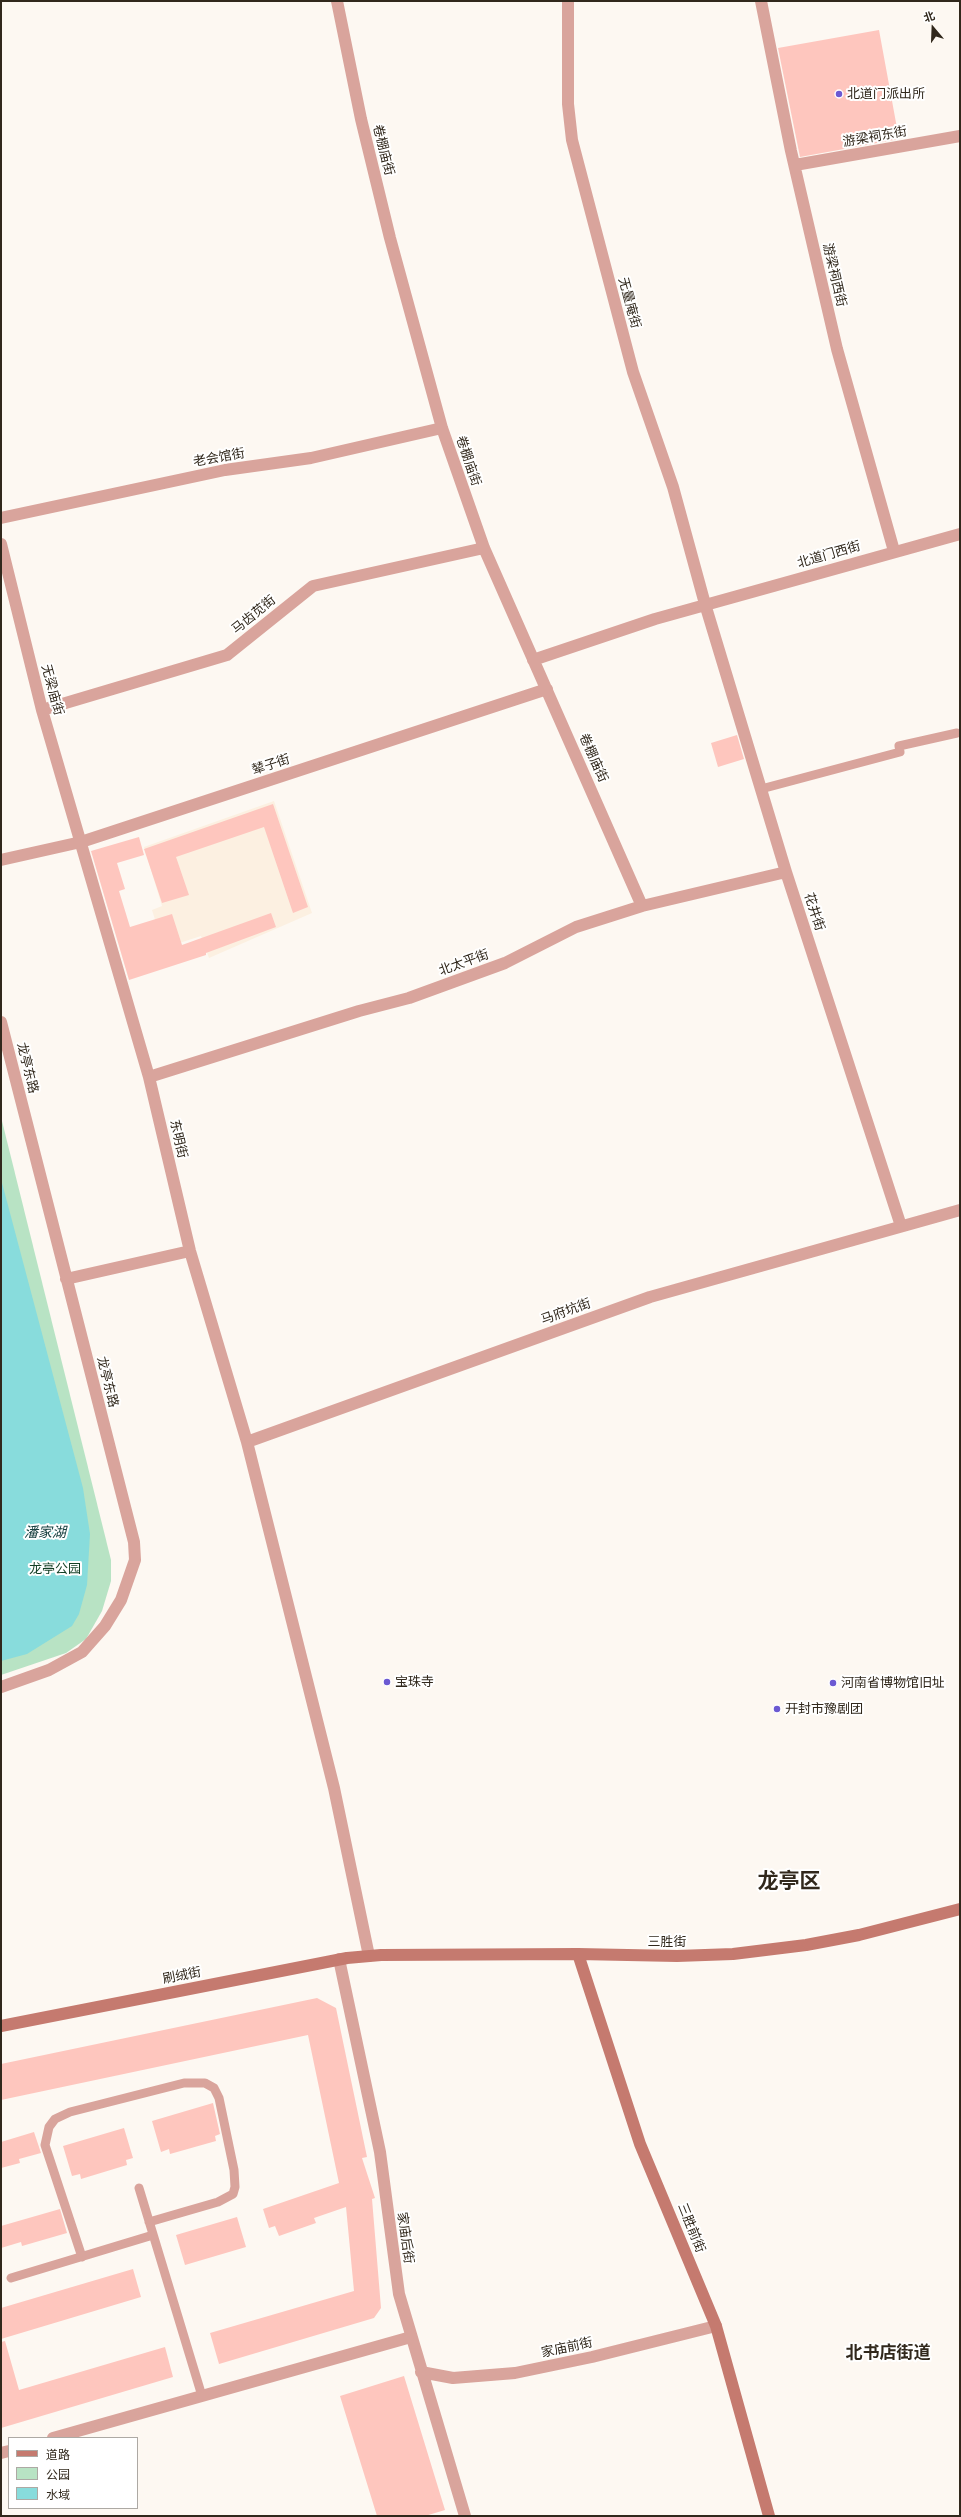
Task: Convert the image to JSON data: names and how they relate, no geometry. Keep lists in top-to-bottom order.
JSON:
{
  "streets": {
    "street": [
      "游梁祠东街",
      "卷棚庙街",
      "游梁祠西街",
      "无量庵街",
      "老会馆街",
      "北道门西街",
      "马齿苋街",
      "无梁庙街",
      "辇子街",
      "花井街",
      "北太平街",
      "龙亭东路",
      "东明街",
      "马府坑街",
      "三胜街",
      "刷绒街",
      "三胜前街",
      "家庙后街",
      "家庙前街"
    ]
  },
  "crossings": [
    ["游梁祠东街", "游梁祠西街"],
    ["卷棚庙街", "老会馆街"],
    ["卷棚庙街", "北道门西街"],
    ["卷棚庙街", "马齿苋街"],
    ["卷棚庙街", "辇子街"],
    ["卷棚庙街", "北太平街"],
    ["游梁祠西街", "北道门西街"],
    ["无量庵街", "北道门西街"],
    ["无量庵街", "花井街"],
    ["北道门西街", "花井街"],
    ["马齿苋街", "无梁庙街"],
    ["无梁庙街", "辇子街"],
    ["无梁庙街", "东明街"],
    ["辇子街", "东明街"],
    ["花井街", "北太平街"],
    ["花井街", "马府坑街"],
    ["北太平街", "东明街"],
    ["东明街", "马府坑街"],
    ["东明街", "三胜街"],
    ["东明街", "刷绒街"],
    ["三胜街", "刷绒街"],
    ["三胜街", "三胜前街"],
    ["刷绒街", "家庙后街"],
    ["三胜前街", "家庙前街"],
    ["家庙后街", "家庙前街"]
  ],
  "districts": ["龙亭区", "北书店街道"],
  "water": ["潘家湖"],
  "parks": ["龙亭公园"],
  "places": [
    "北道门派出所",
    "宝珠寺",
    "河南省博物馆旧址",
    "开封市豫剧团"
  ],
  "legend": ["道路", "公园", "水域"],
  "north": "top"
}
